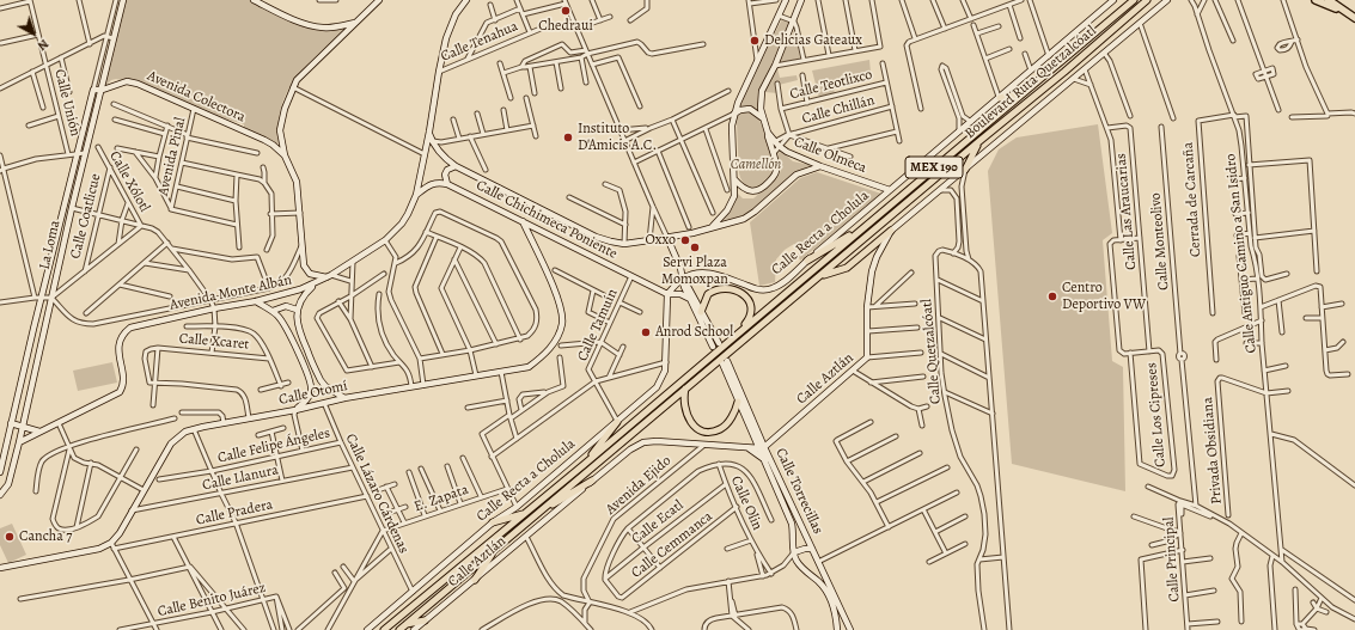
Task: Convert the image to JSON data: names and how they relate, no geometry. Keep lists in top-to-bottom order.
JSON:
{
  "streets": {
    "main road": ["Boulevard Ruta Quetzalcóatl", "MEX 190", "Calle Recta a Cholula"],
    "street": [
      "Calle Tenahua",
      "Calle Teotlixco",
      "Avenida Colectora",
      "Calle Unión",
      "Calle Chillán",
      "Calle Olmeca",
      "Avenida Pinal",
      "Calle Xólotl",
      "Cerrada de Carcaña",
      "Calle Las Araucarias",
      "Calle Coatlicue",
      "Calle Chichimeca Poniente",
      "Calle Monteolivo",
      "La Loma",
      "Calle Antiguo Camino a San Isidro",
      "Avenida Monte Albán",
      "Calle Tamuín",
      "Calle Xcaret",
      "Calle Quetzalcóatl",
      "Calle Aztlán",
      "Calle Otomí",
      "Calle Los Cipreses",
      "Calle Felipe Ángeles",
      "Privada Obsidiana",
      "Calle Llanura",
      "Avenida Ejido",
      "Calle Torrecillas",
      "Calle Lázaro Cárdenas",
      "E. Zapata",
      "Calle Olin",
      "Calle Pradera",
      "Calle Ecatl",
      "Calle Cemmanca",
      "Calle Principal",
      "Calle Benito Juárez"
    ]
  },
  "crossings": [
    ["Calle Tenahua", "Avenida Monte Albán"],
    ["Avenida Colectora", "Avenida Pinal"],
    ["Avenida Colectora", "La Loma"],
    ["Calle Chillán", "Calle Olmeca"],
    ["Calle Olmeca", "Calle Chichimeca Poniente"],
    ["Calle Olmeca", "Calle Recta a Cholula"],
    ["Calle Xólotl", "Calle Coatlicue"],
    ["Cerrada de Carcaña", "Calle Antiguo Camino a San Isidro"],
    ["Calle Las Araucarias", "Calle Los Cipreses"],
    ["Calle Chichimeca Poniente", "Calle Recta a Cholula"],
    ["Calle Chichimeca Poniente", "Avenida Monte Albán"],
    ["Calle Chichimeca Poniente", "Calle Tamuín"],
    ["Calle Chichimeca Poniente", "Calle Otomí"],
    ["Calle Recta a Cholula", "Calle Lázaro Cárdenas"],
    ["Calle Monteolivo", "Calle Principal"],
    ["La Loma", "Avenida Monte Albán"],
    ["Calle Antiguo Camino a San Isidro", "Privada Obsidiana"],
    ["Calle Antiguo Camino a San Isidro", "Calle Principal"],
    ["Calle Aztlán", "Avenida Ejido"],
    ["Calle Aztlán", "Calle Torrecillas"],
    ["Calle Otomí", "Calle Llanura"],
    ["Calle Otomí", "Calle Lázaro Cárdenas"],
    ["Calle Felipe Ángeles", "Calle Lázaro Cárdenas"],
    ["Calle Llanura", "Calle Lázaro Cárdenas"],
    ["Calle Lázaro Cárdenas", "E. Zapata"],
    ["Calle Lázaro Cárdenas", "Calle Pradera"],
    ["Calle Olin", "Calle Ecatl"],
    ["Calle Olin", "Calle Cemmanca"],
    ["Calle Ecatl", "Calle Cemmanca"]
  ],
  "parks": ["Camellón"],
  "places": [
    "Chedraui",
    "Delicias Gateaux",
    "Instituto D'Amicis A.C.",
    "Oxxo",
    "Servi Plaza Momoxpan",
    "Centro Deportivo VW",
    "Anrod School",
    "Cancha 7"
  ],
  "north": "bottom right"
}
